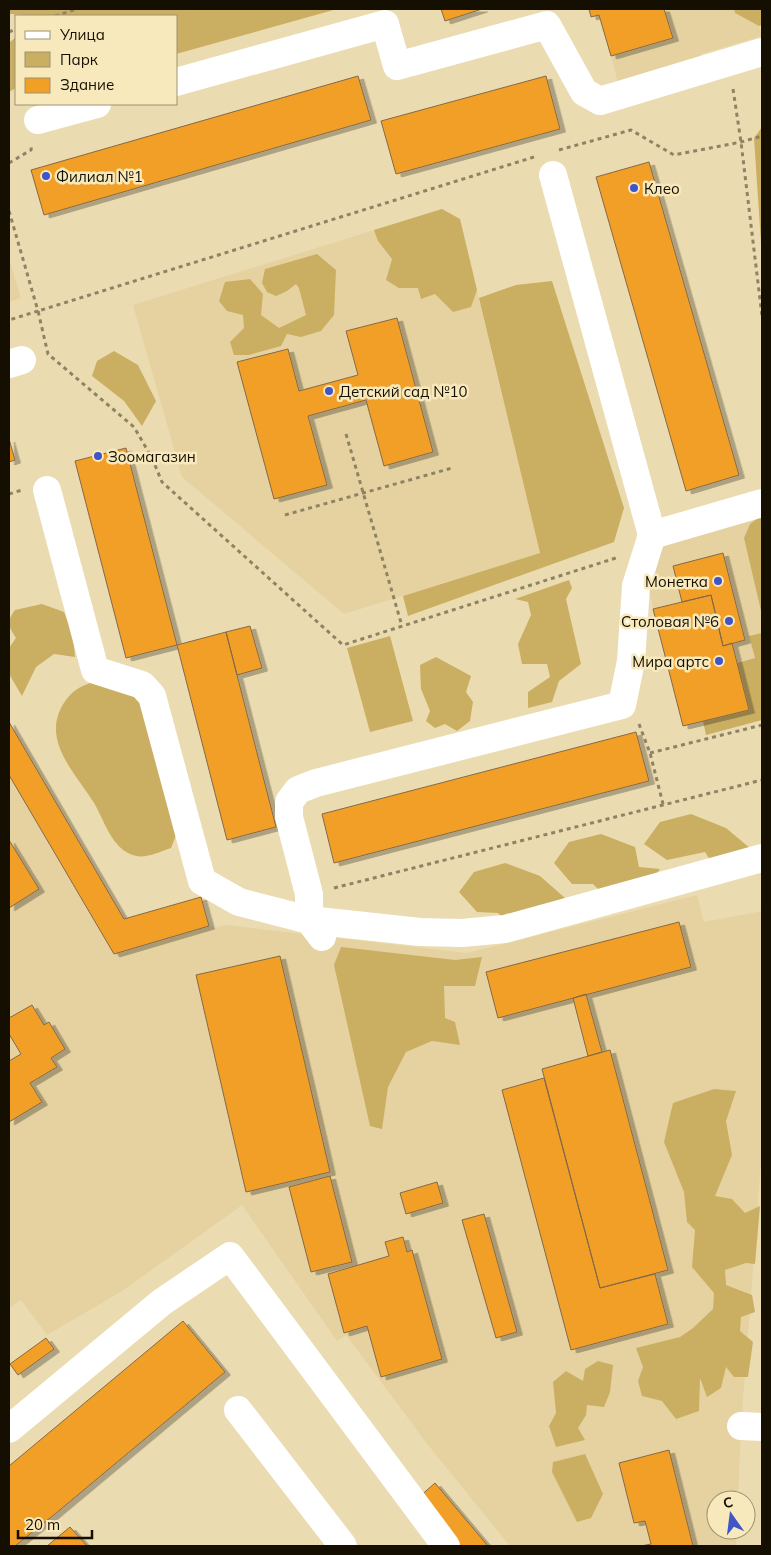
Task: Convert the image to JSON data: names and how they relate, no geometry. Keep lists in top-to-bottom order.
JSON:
{
  "places": [
    "Филиал №1",
    "Клео",
    "Детский сад №10",
    "Зоомагазин",
    "Монетка",
    "Столовая №6",
    "Мира артс"
  ],
  "legend": ["Улица", "Парк", "Здание"],
  "scale_bar": "20 m",
  "north": "top"
}
